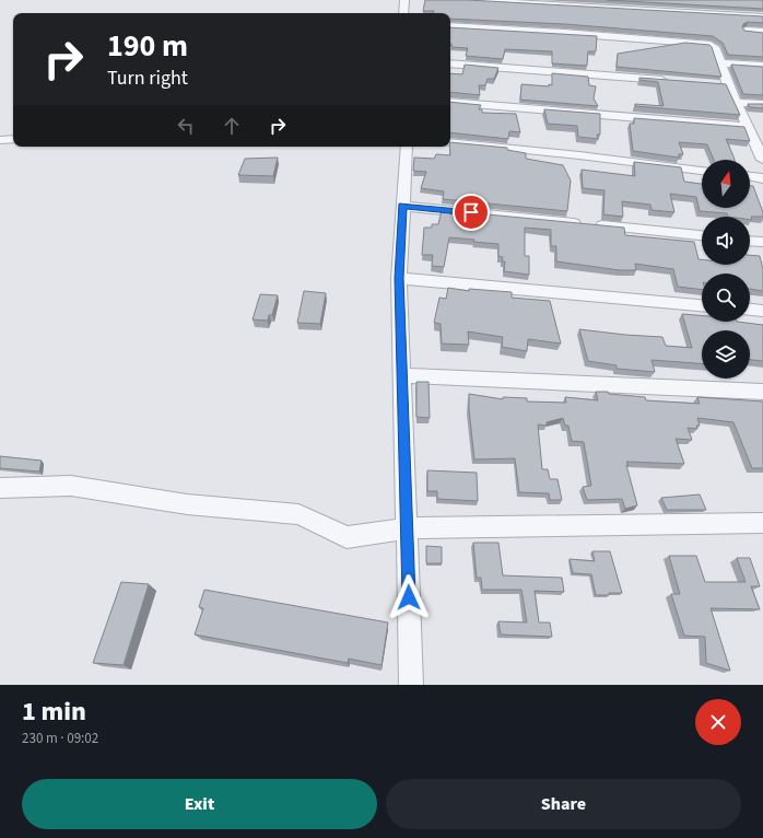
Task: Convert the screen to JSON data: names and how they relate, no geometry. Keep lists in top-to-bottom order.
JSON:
{
  "north": "top",
  "page": {
    "turn": ["190 m", "Turn right"],
    "heading": ["1 min", "230 m · 09:02"],
    "buttons": ["Exit", "Share"]
  }
}
